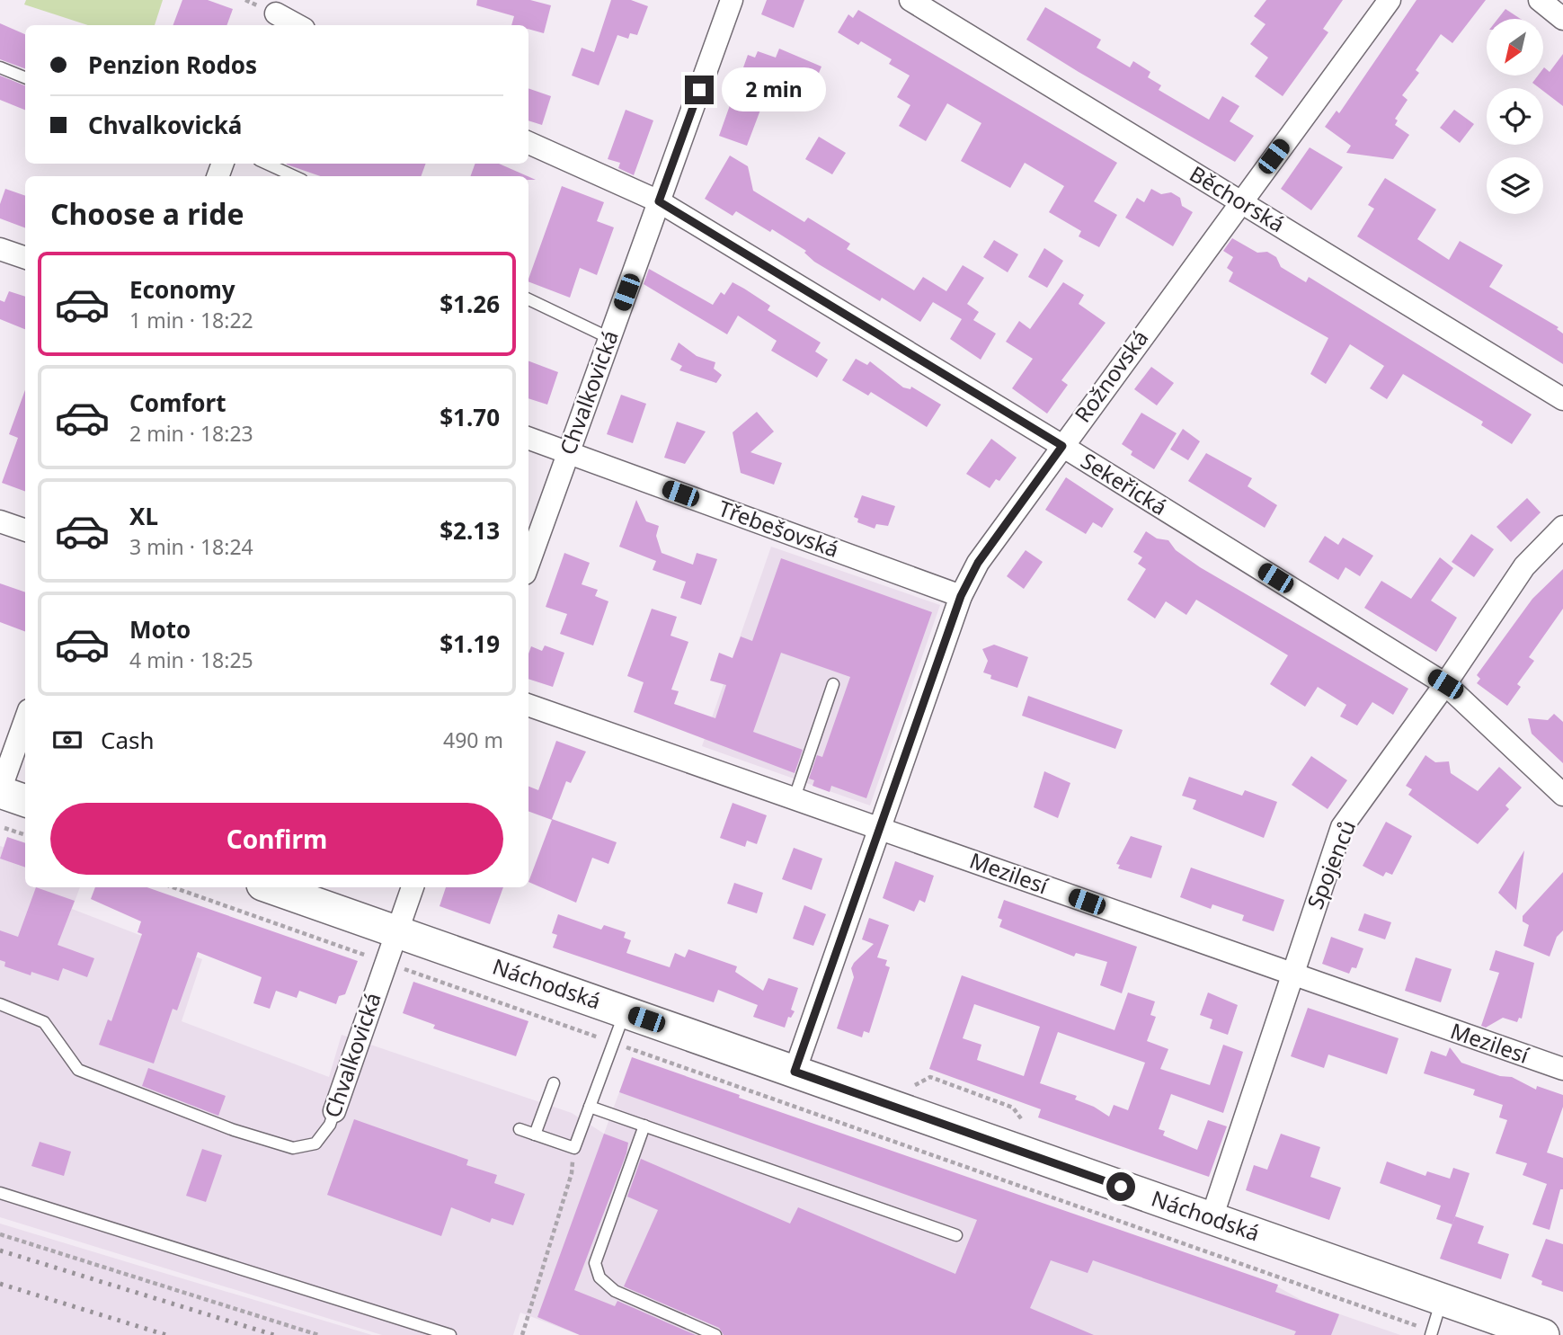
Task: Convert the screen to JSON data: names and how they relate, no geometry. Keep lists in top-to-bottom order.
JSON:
{
  "streets": {
    "main road": ["Náchodská"],
    "street": [
      "Běchorská",
      "Rožnovská",
      "Chvalkovická",
      "Sekeřická",
      "Třebešovská",
      "Spojenců",
      "Mezilesí"
    ]
  },
  "crossings": [
    ["Běchorská", "Rožnovská"],
    ["Rožnovská", "Sekeřická"],
    ["Rožnovská", "Třebešovská"],
    ["Rožnovská", "Mezilesí"],
    ["Rožnovská", "Náchodská"],
    ["Chvalkovická", "Sekeřická"],
    ["Chvalkovická", "Třebešovská"],
    ["Chvalkovická", "Náchodská"],
    ["Sekeřická", "Spojenců"],
    ["Spojenců", "Mezilesí"],
    ["Spojenců", "Náchodská"]
  ],
  "north": "bottom left",
  "page": {
    "banner": ["Penzion Rodos", "Chvalkovická"],
    "bubble": "2 min",
    "heading": "Choose a ride",
    "list": [
      {
        "name": "Economy",
        "note": "1 min · 18:22",
        "value": "$1.26"
      },
      {
        "name": "Comfort",
        "note": "2 min · 18:23",
        "value": "$1.70"
      },
      {
        "name": "XL",
        "note": "3 min · 18:24",
        "value": "$2.13"
      },
      {
        "name": "Moto",
        "note": "4 min · 18:25",
        "value": "$1.19"
      }
    ],
    "pay": ["Cash", "490 m"],
    "buttons": "Confirm"
  }
}
